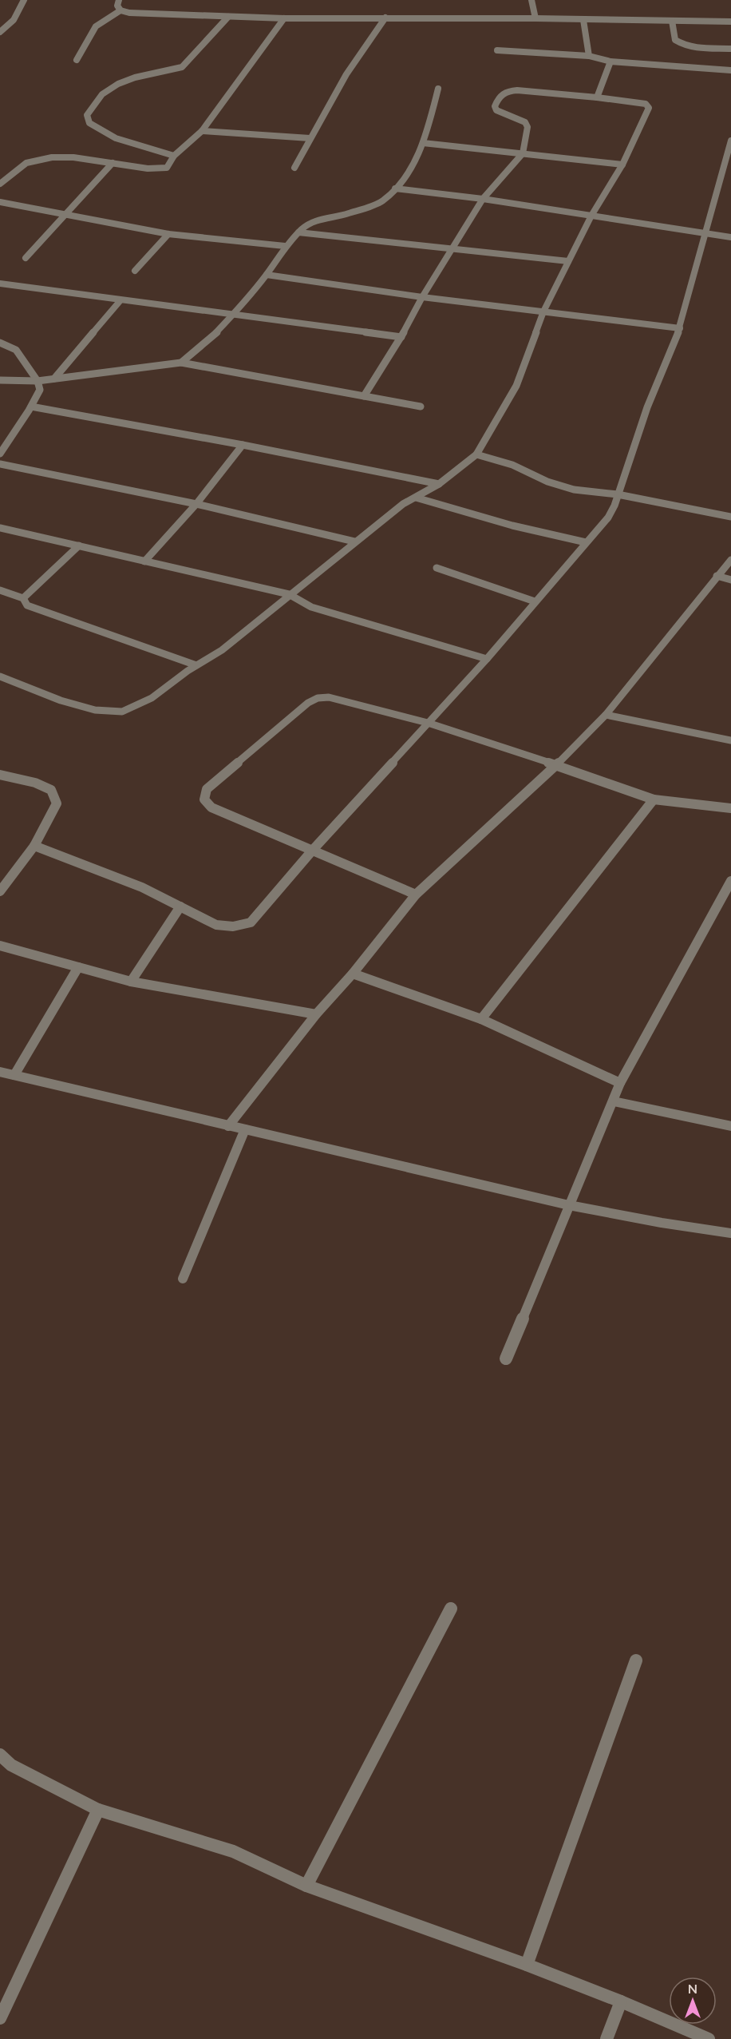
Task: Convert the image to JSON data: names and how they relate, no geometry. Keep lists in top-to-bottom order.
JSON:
{
  "north": "top"
}
